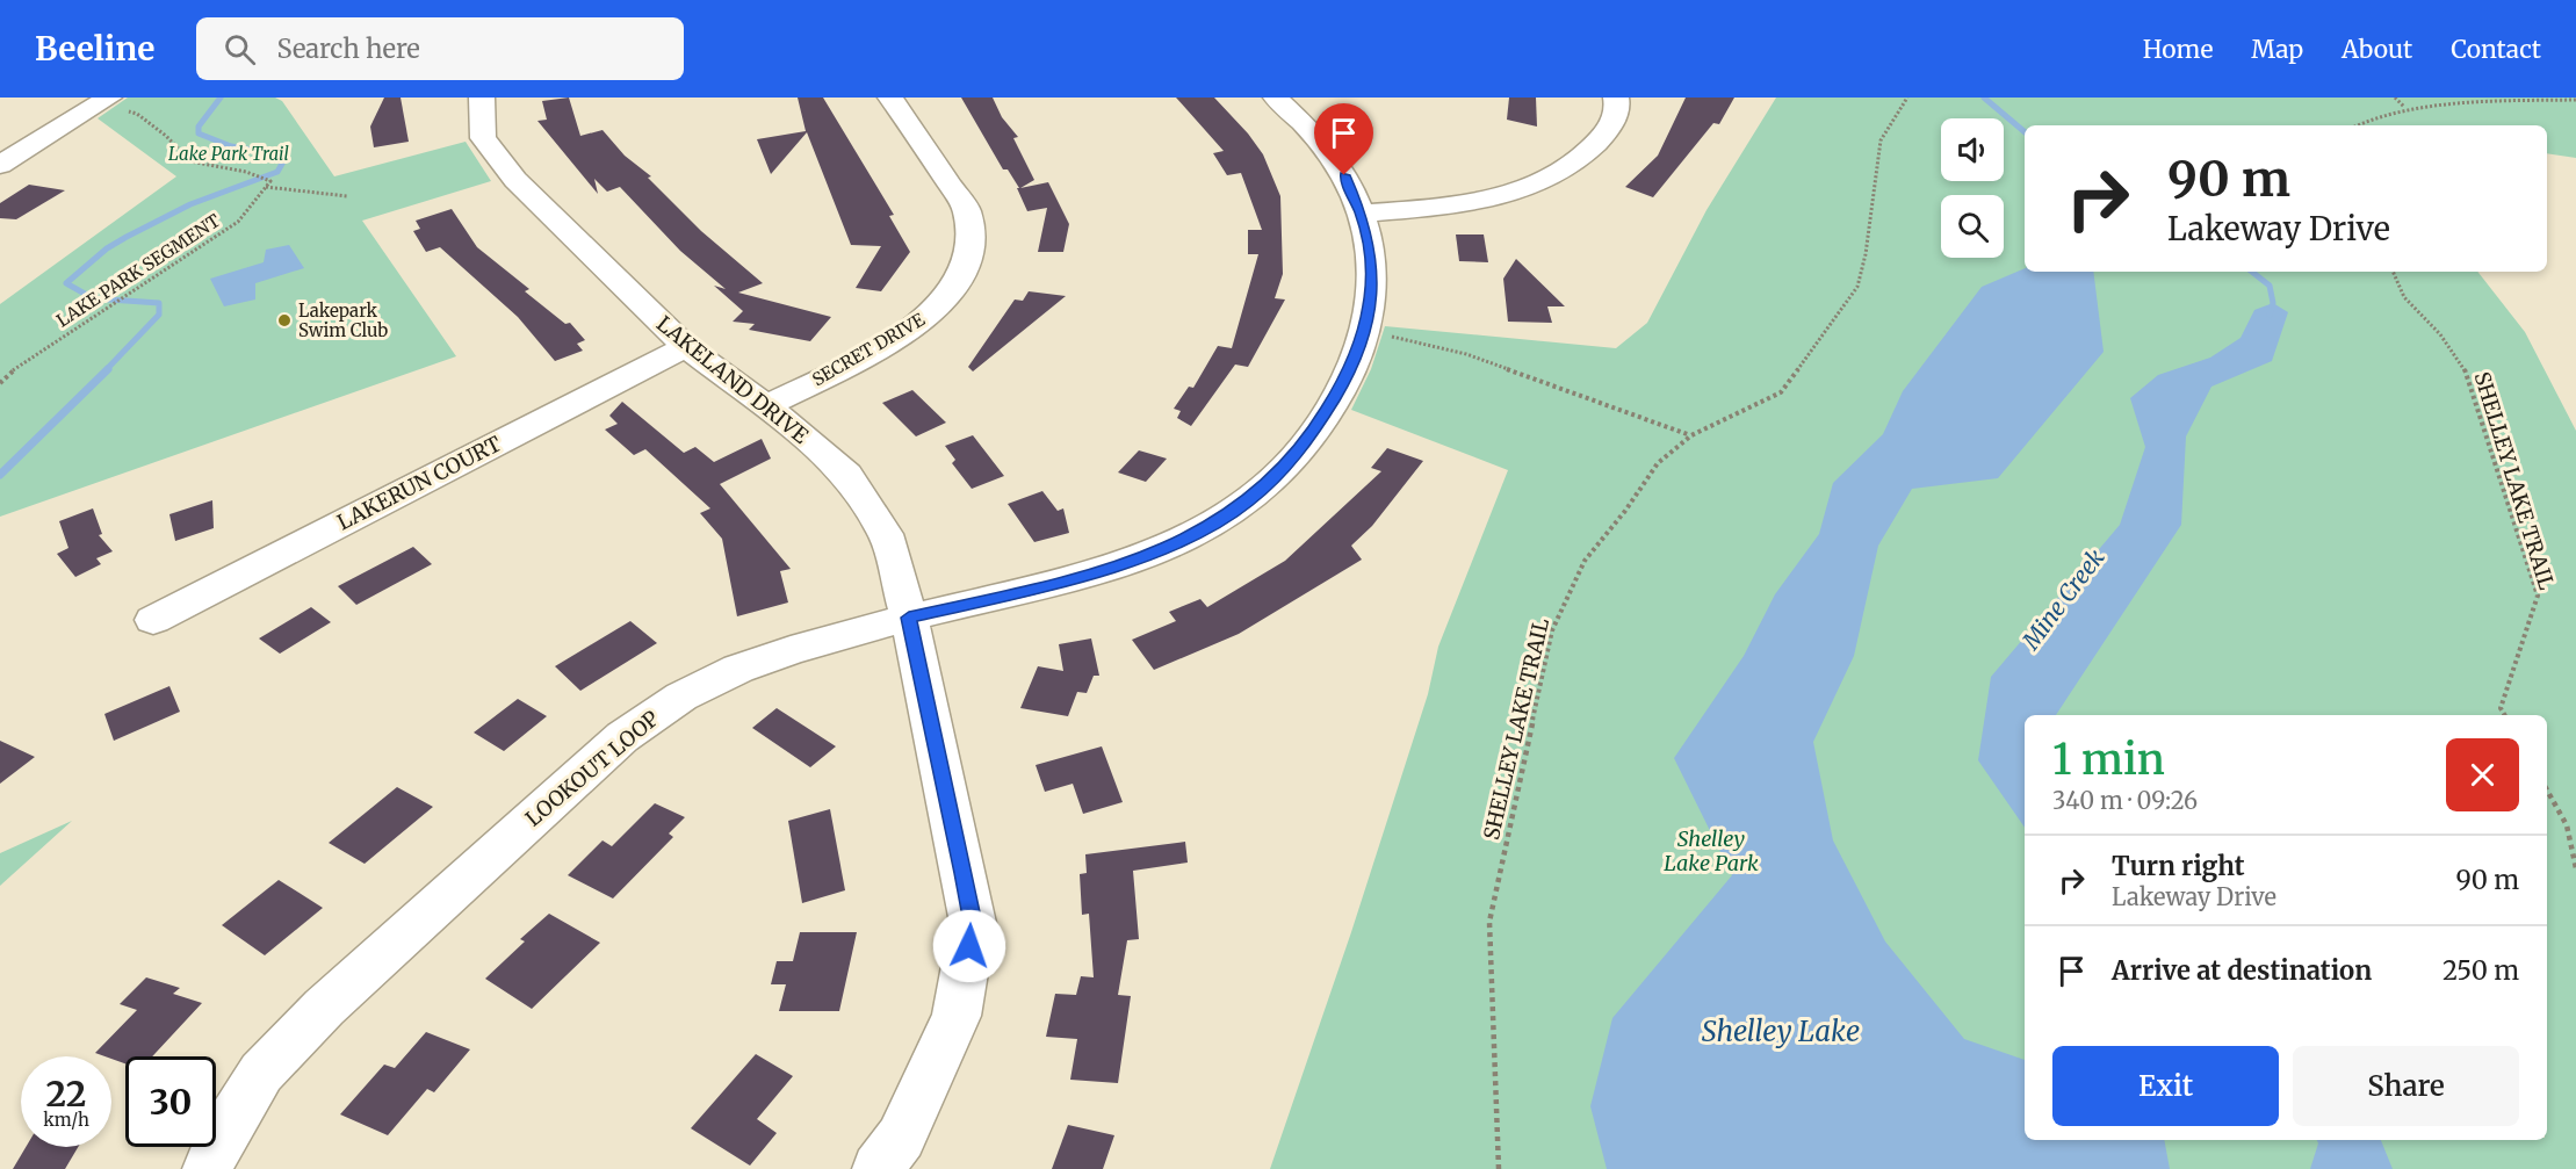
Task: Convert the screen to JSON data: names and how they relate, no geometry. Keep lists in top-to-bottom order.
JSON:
{
  "streets": {
    "street": [
      "SECRET DRIVE",
      "LAKELAND DRIVE",
      "LAKERUN COURT",
      "LOOKOUT LOOP"
    ],
    "path": ["LAKE PARK SEGMENT", "SHELLEY LAKE TRAIL"]
  },
  "crossings": [
    ["SECRET DRIVE", "LAKELAND DRIVE"],
    ["LAKELAND DRIVE", "LAKERUN COURT"],
    ["LAKELAND DRIVE", "LOOKOUT LOOP"]
  ],
  "water": ["Mine Creek", "Shelley Lake"],
  "parks": ["Lake Park Trail", "Shelley Lake Park"],
  "places": ["Lakepark Swim Club"],
  "page": {
    "header": "Beeline",
    "search": "Search here",
    "nav": [
      "Home",
      "Map",
      "About",
      "Contact"
    ],
    "turn": ["90 m", "Lakeway Drive"],
    "heading": ["1 min", "340 m · 09:26"],
    "list": [
      {
        "name": "Turn right",
        "note": "Lakeway Drive",
        "value": "90 m"
      },
      {
        "name": "Arrive at destination",
        "value": "250 m"
      }
    ],
    "buttons": ["Exit", "Share"],
    "speed": "22 km/h",
    "limit": "30"
  }
}
